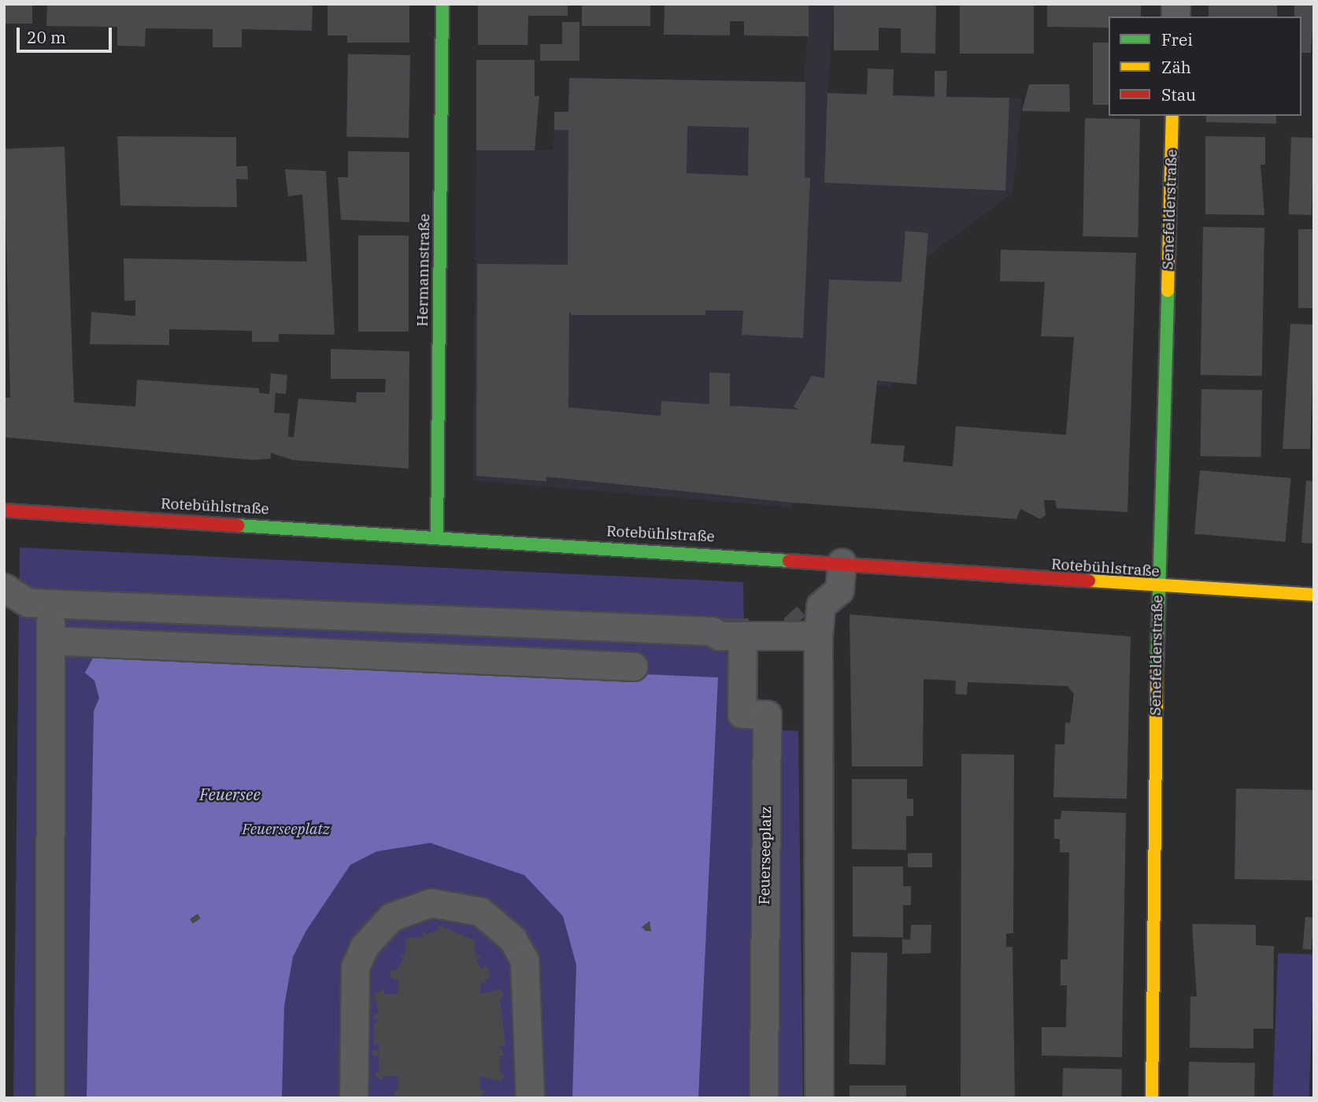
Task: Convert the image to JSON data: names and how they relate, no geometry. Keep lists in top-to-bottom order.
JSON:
{
  "streets": {
    "street": [
      "Senefelderstraße",
      "Hermannstraße",
      "Rotebühlstraße",
      "Feuerseeplatz"
    ]
  },
  "crossings": [
    ["Senefelderstraße", "Rotebühlstraße"],
    ["Hermannstraße", "Rotebühlstraße"]
  ],
  "water": ["Feuersee"],
  "parks": ["Feuerseeplatz"],
  "legend": ["Frei", "Zäh", "Stau"],
  "scale_bar": "20 m"
}
